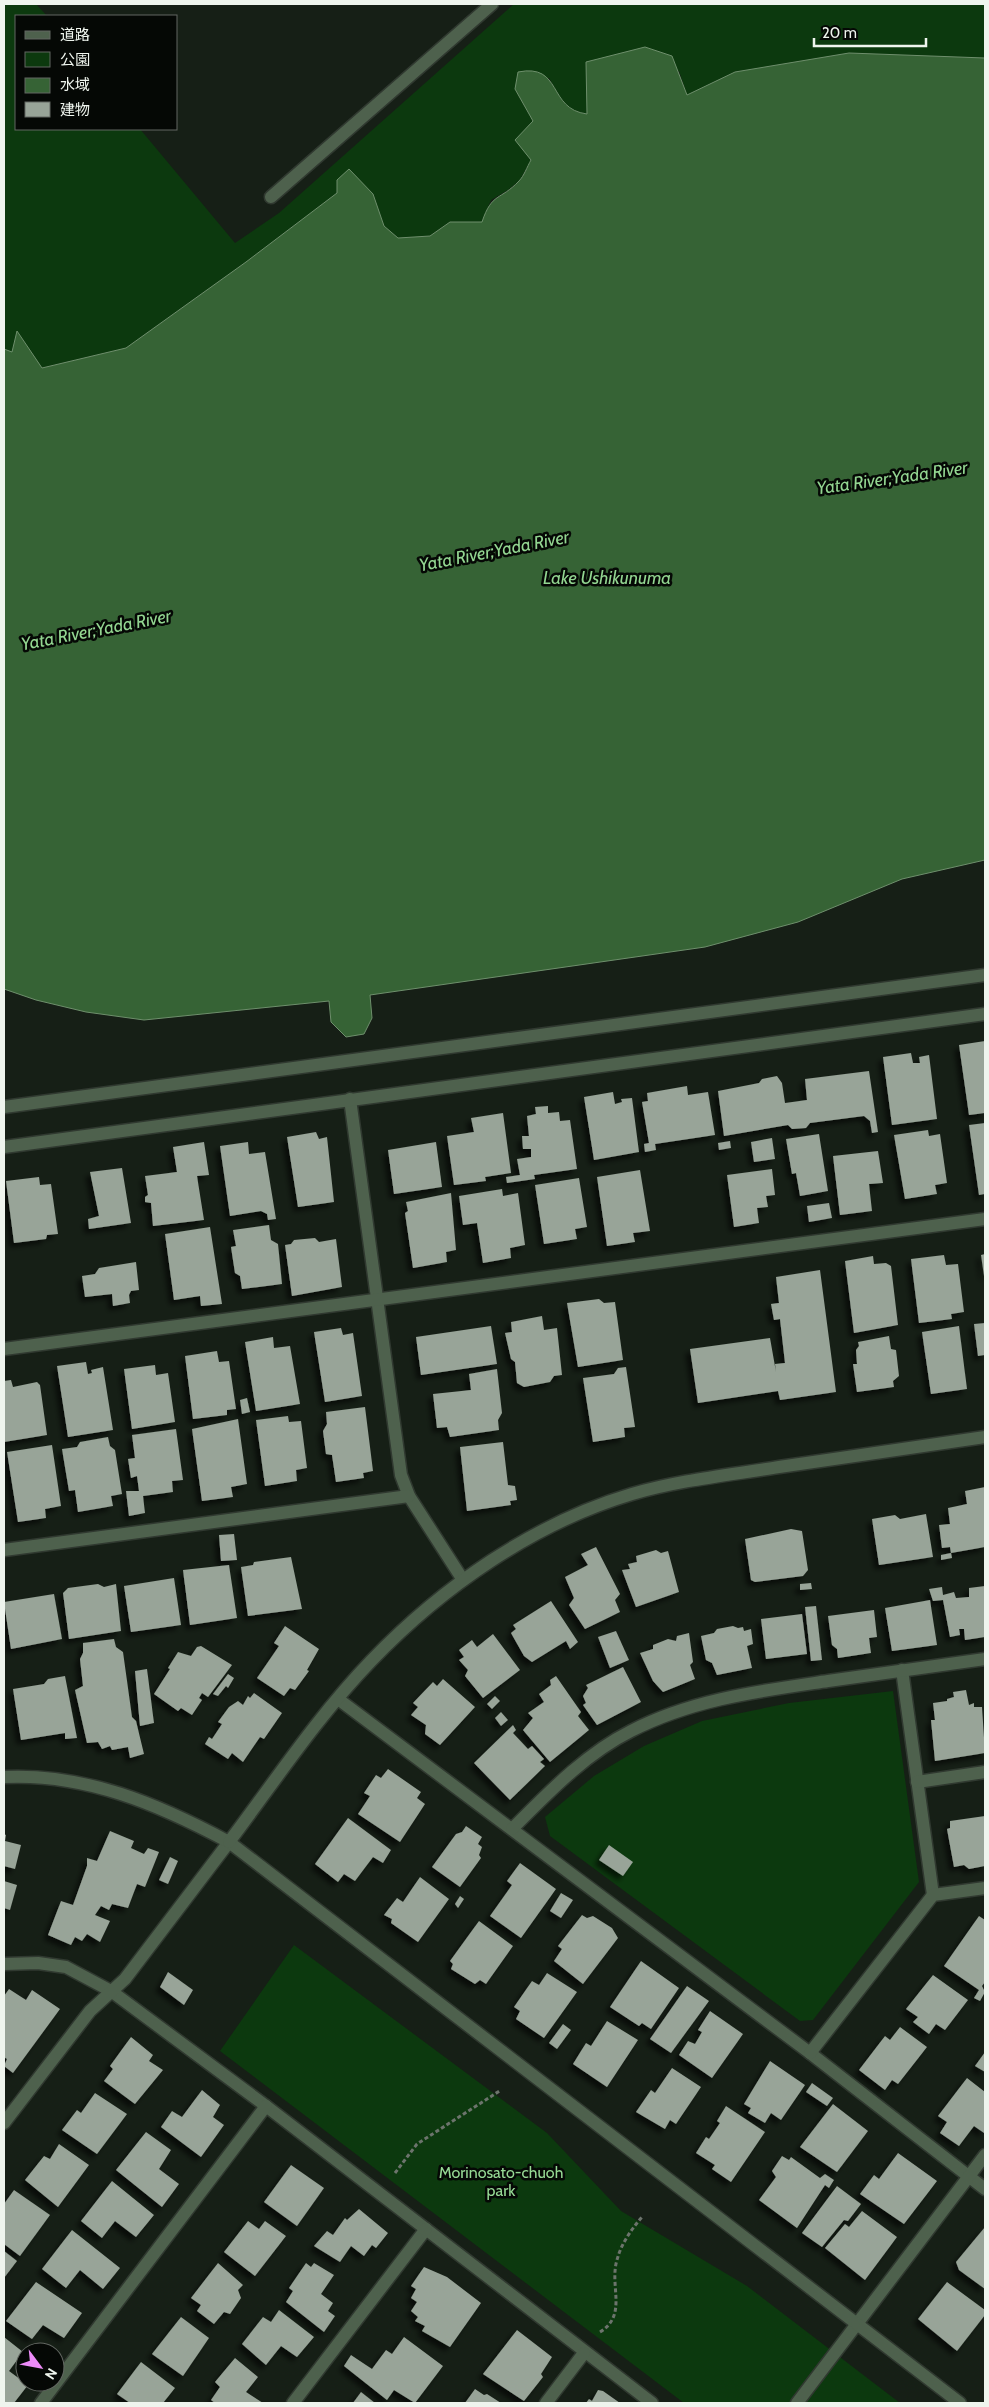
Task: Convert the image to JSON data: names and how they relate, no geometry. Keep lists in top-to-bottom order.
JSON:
{
  "water": ["Yata River;Yada River", "Lake Ushikunuma"],
  "parks": ["Morinosato-chuoh park"],
  "legend": [
    "道路",
    "公園",
    "水域",
    "建物"
  ],
  "scale_bar": "20 m",
  "north": "bottom right"
}
